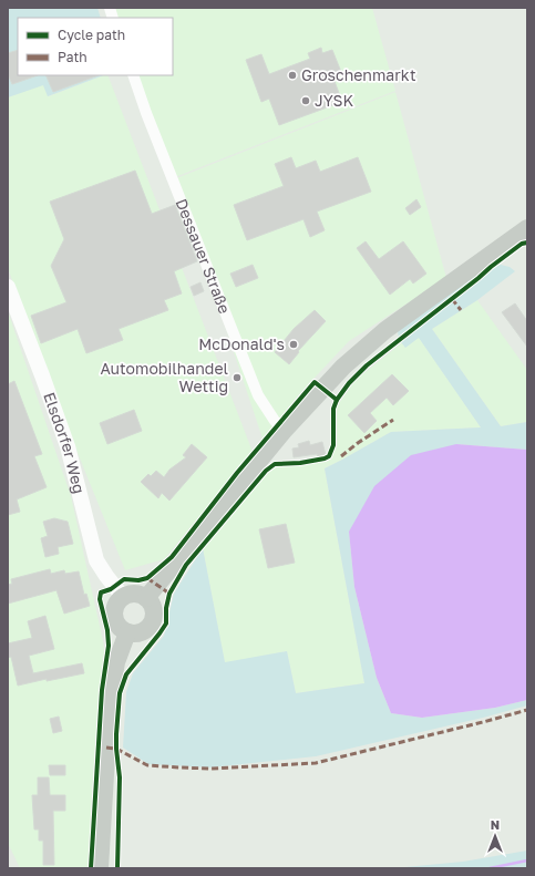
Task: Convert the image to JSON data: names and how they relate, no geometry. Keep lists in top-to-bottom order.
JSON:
{
  "streets": {
    "street": ["Dessauer Straße", "Elsdorfer Weg"]
  },
  "places": [
    "Groschenmarkt",
    "JYSK",
    "McDonald's",
    "Automobilhandel Wettig"
  ],
  "legend": ["Cycle path", "Path"],
  "north": "top"
}
